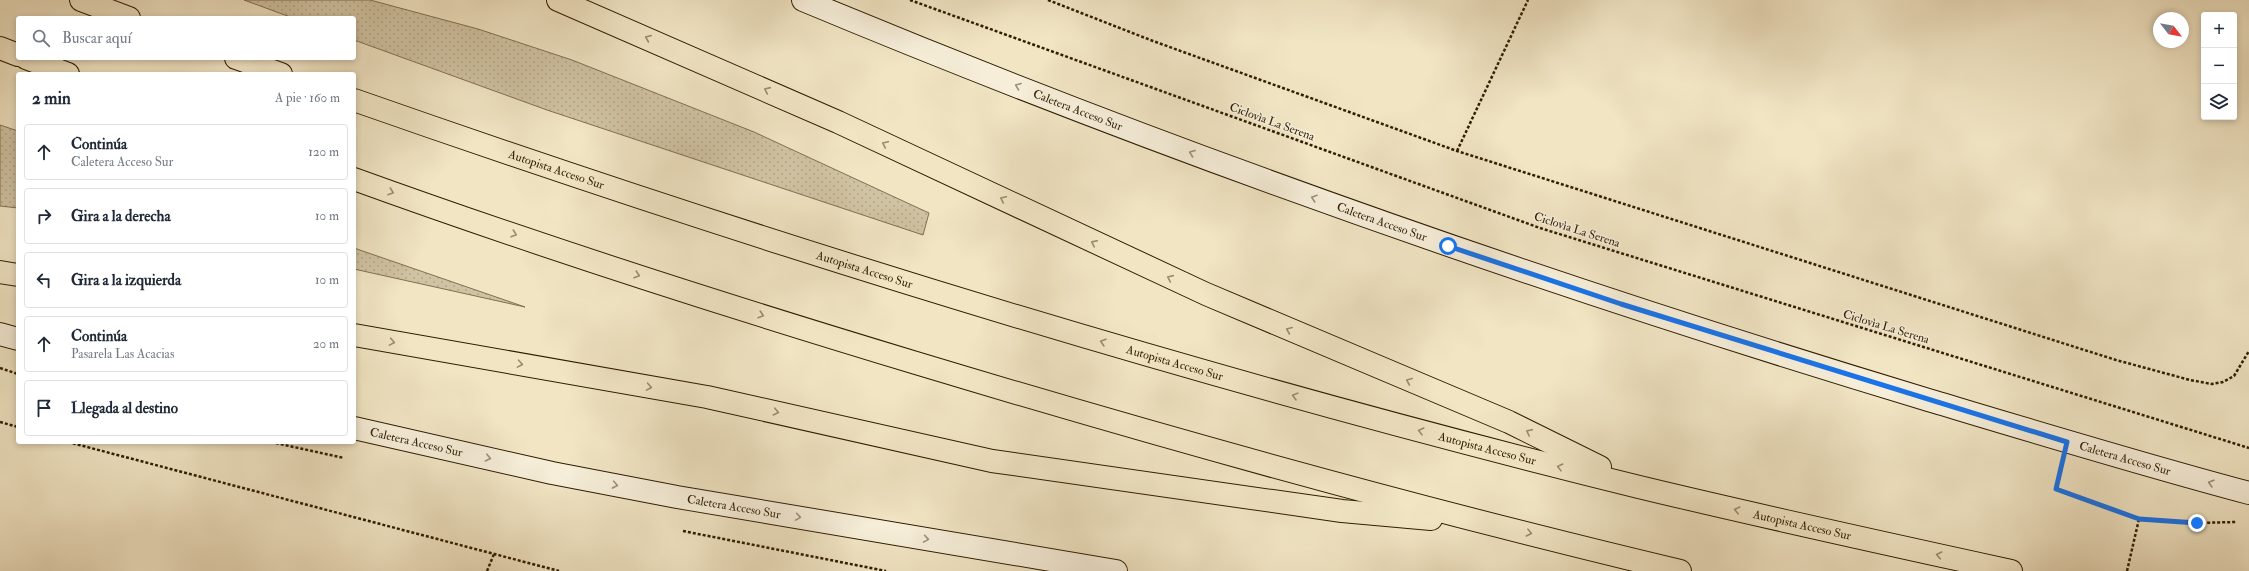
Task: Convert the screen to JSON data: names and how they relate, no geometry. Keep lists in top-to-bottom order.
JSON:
{
  "streets": {
    "highway": ["Autopista Acceso Sur"],
    "main road": ["Caletera Acceso Sur"],
    "path": ["Ciclovìa La Serena"]
  },
  "north": "bottom right",
  "page": {
    "map_buttons": ["+", "−"],
    "search": "Buscar aquí",
    "heading": ["2 min", "A pie · 160 m"],
    "list": [
      ["Continúa", "Caletera Acceso Sur", "120 m"],
      ["Gira a la derecha", "10 m"],
      ["Gira a la izquierda", "10 m"],
      ["Continúa", "Pasarela Las Acacias", "20 m"],
      "Llegada al destino"
    ]
  }
}
